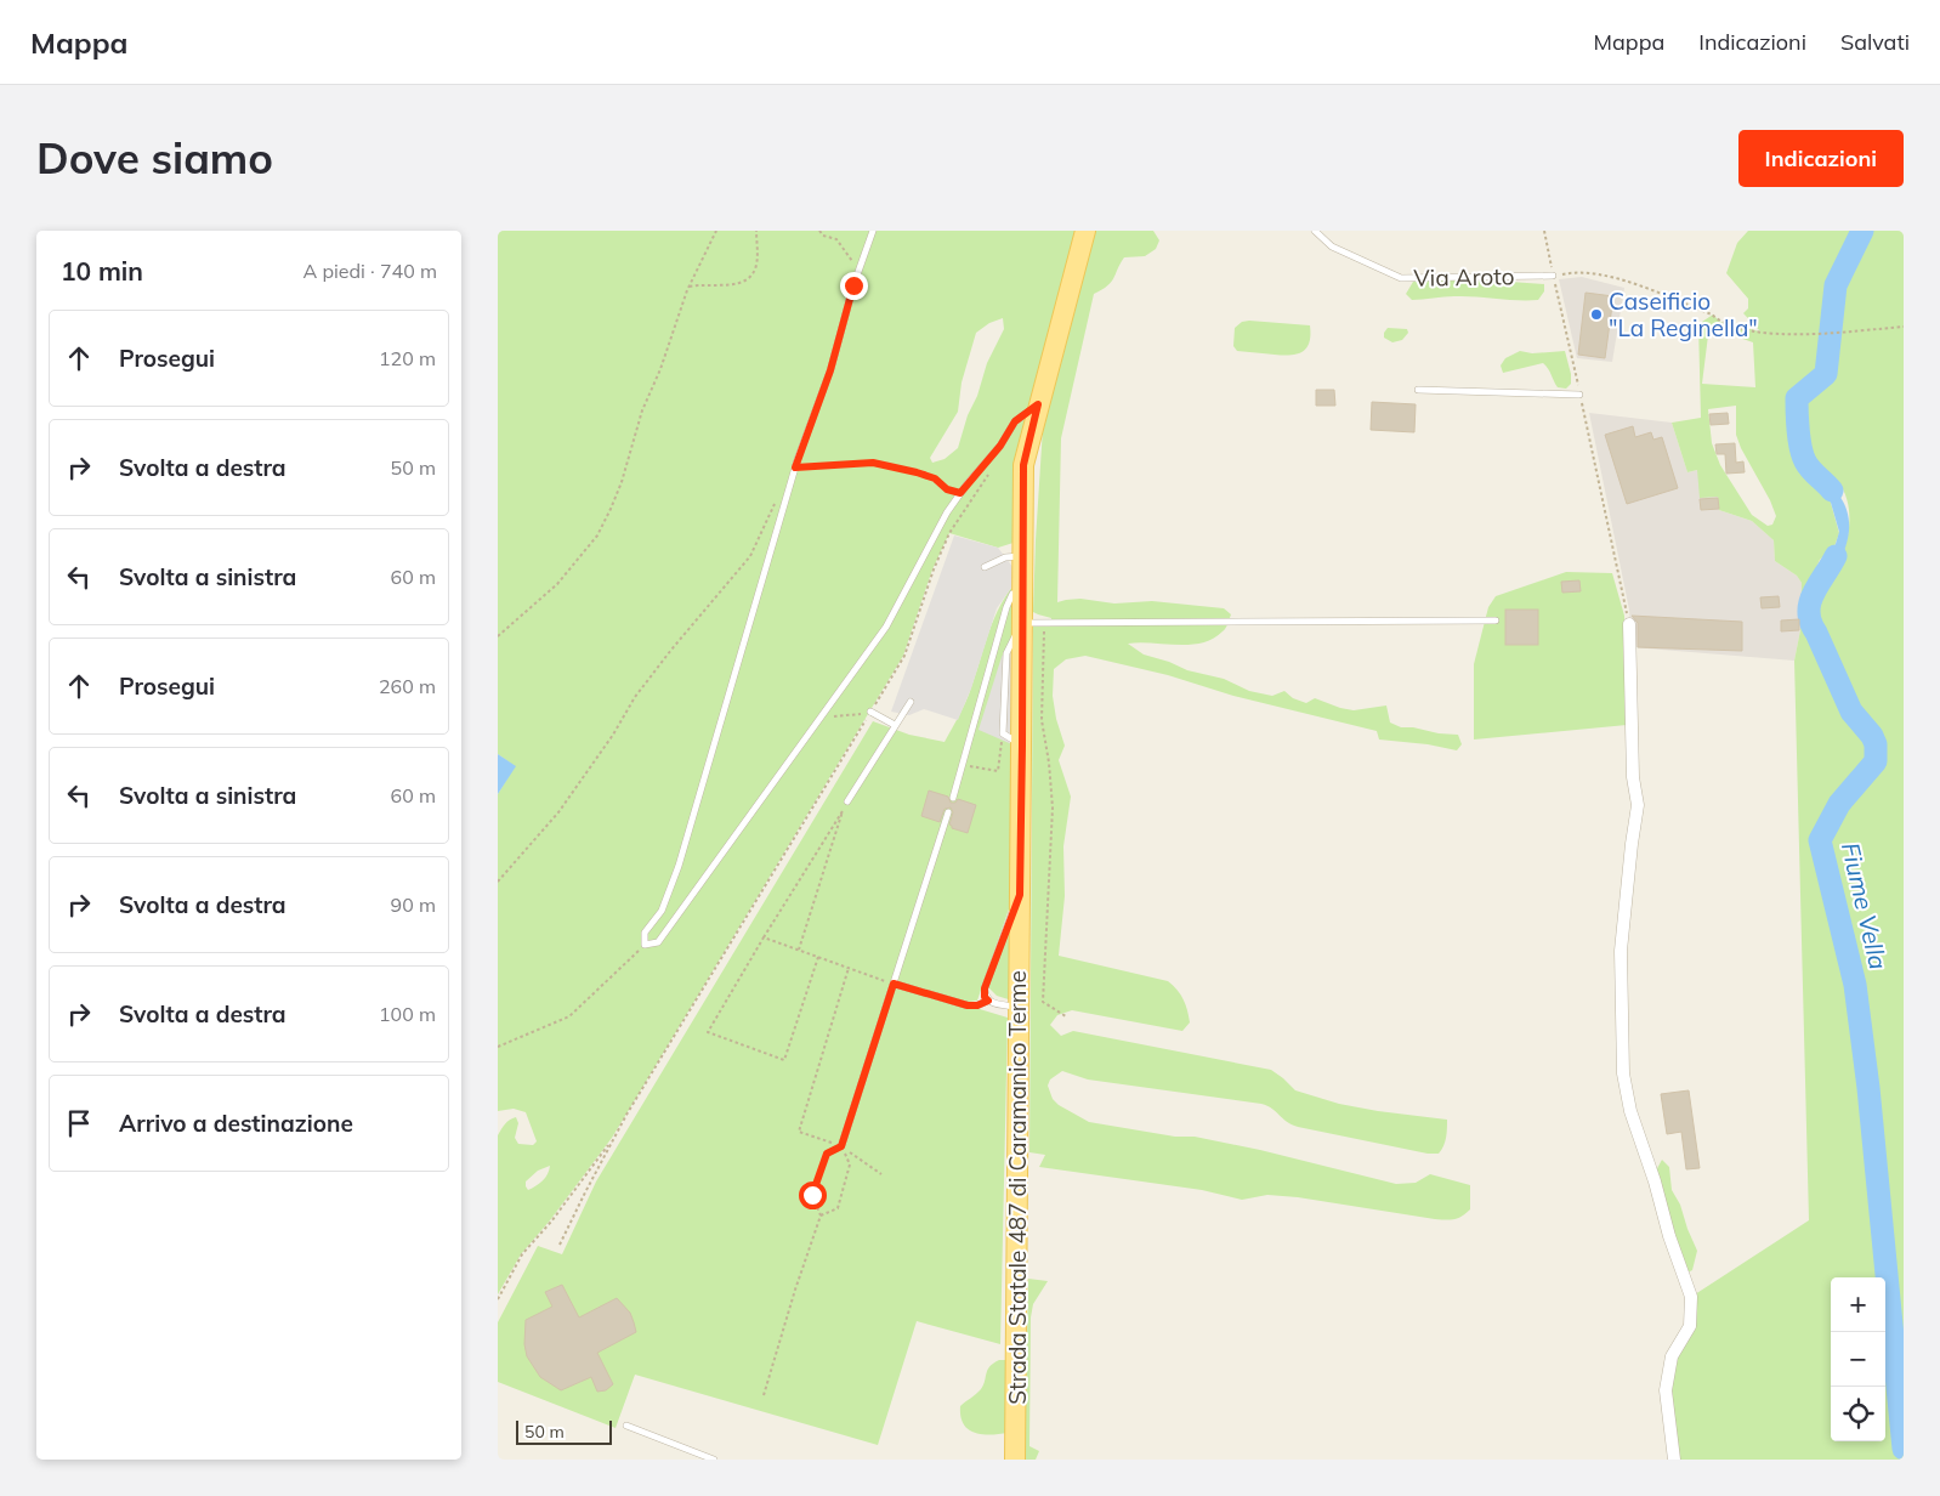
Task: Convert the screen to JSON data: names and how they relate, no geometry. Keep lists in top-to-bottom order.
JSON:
{
  "streets": {
    "main road": ["Strada Statale 487 di Caramanico Terme"],
    "lane": ["Via Aroto"]
  },
  "water": ["Fiume Vella"],
  "places": ["Caseificio \"La Reginella\""],
  "scale_bar": "50 m",
  "page": {
    "header": "Mappa",
    "nav": ["Mappa", "Indicazioni", "Salvati"],
    "buttons": "Indicazioni",
    "title": "Dove siamo",
    "heading": ["10 min", "A piedi · 740 m"],
    "list": [
      ["Prosegui", "120 m"],
      ["Svolta a destra", "50 m"],
      ["Svolta a sinistra", "60 m"],
      ["Prosegui", "260 m"],
      ["Svolta a sinistra", "60 m"],
      ["Svolta a destra", "90 m"],
      ["Svolta a destra", "100 m"],
      "Arrivo a destinazione"
    ],
    "map_buttons": ["+", "−"],
    "scale": "50 m"
  }
}
